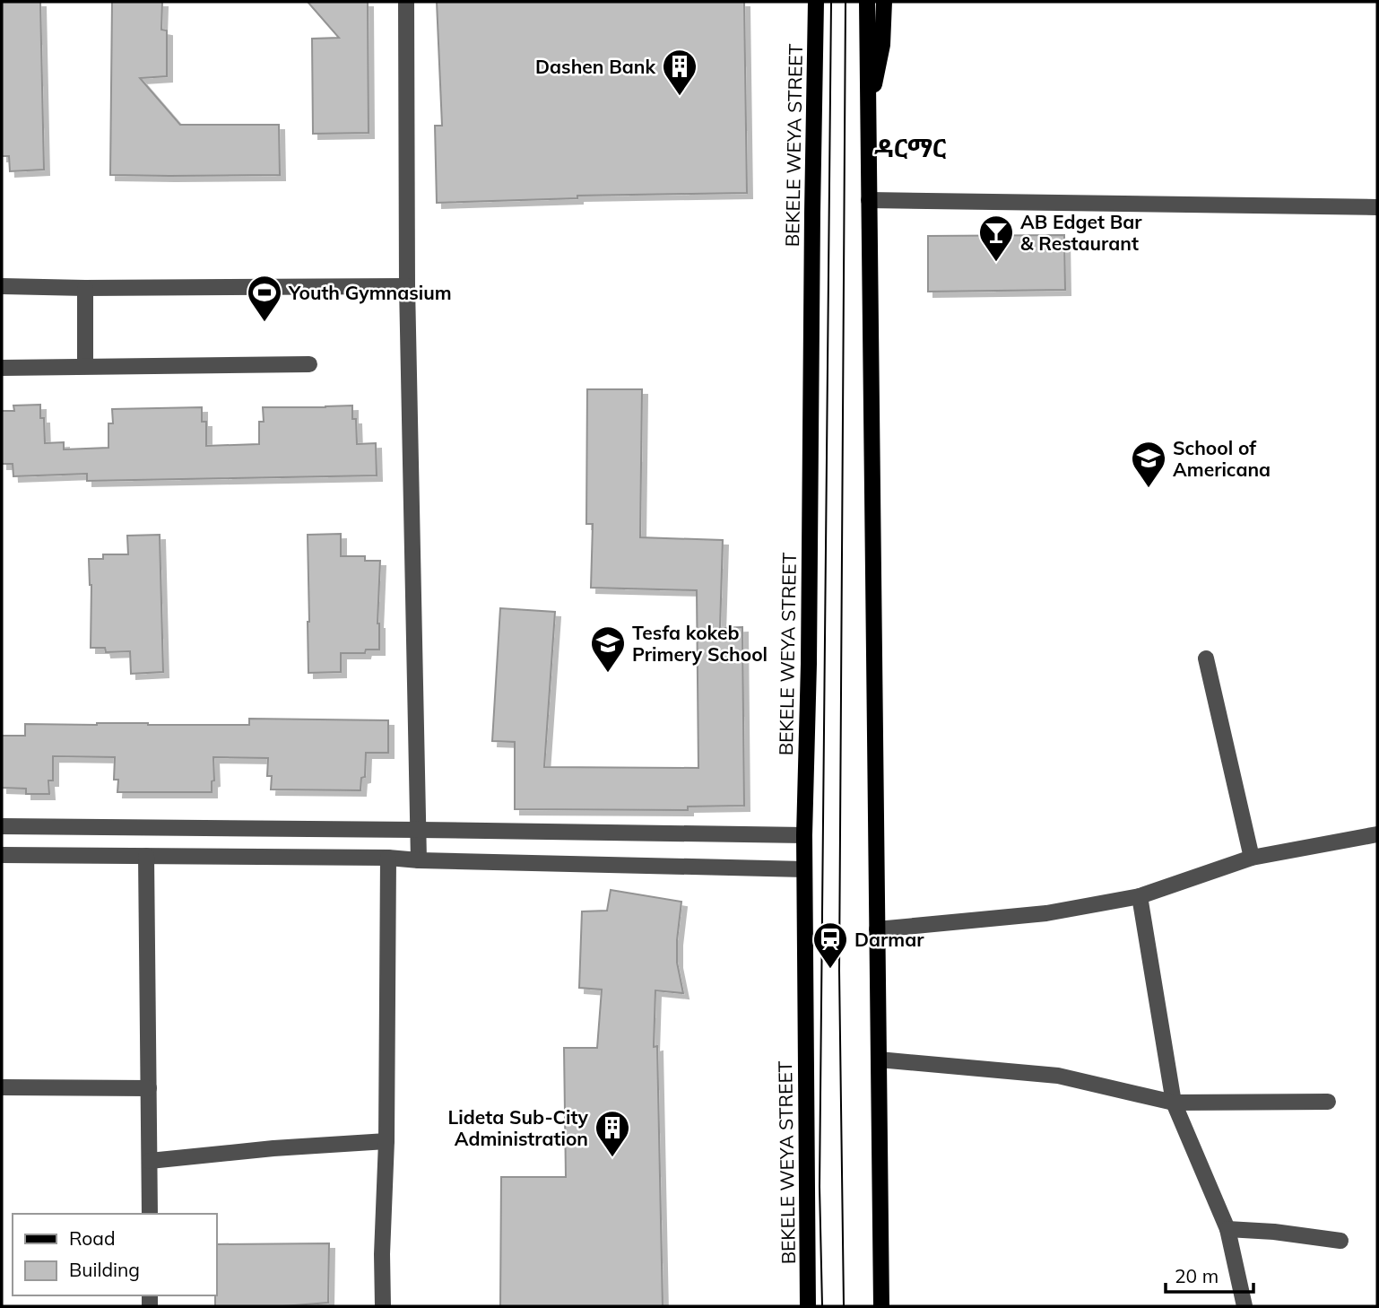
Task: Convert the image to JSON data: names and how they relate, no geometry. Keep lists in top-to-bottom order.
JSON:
{
  "streets": {
    "main road": ["BEKELE WEYA STREET"]
  },
  "districts": ["ዳርማር"],
  "places": {
    "building": ["Dashen Bank", "Lideta Sub-City Administration"],
    "bar": ["AB Edget Bar & Restaurant"],
    "sports": ["Youth Gymnasium"],
    "school or university": ["School of Americana", "Tesfa kokeb Primery School"],
    "station": ["Darmar"]
  },
  "legend": ["Road", "Building"],
  "scale_bar": "20 m"
}
